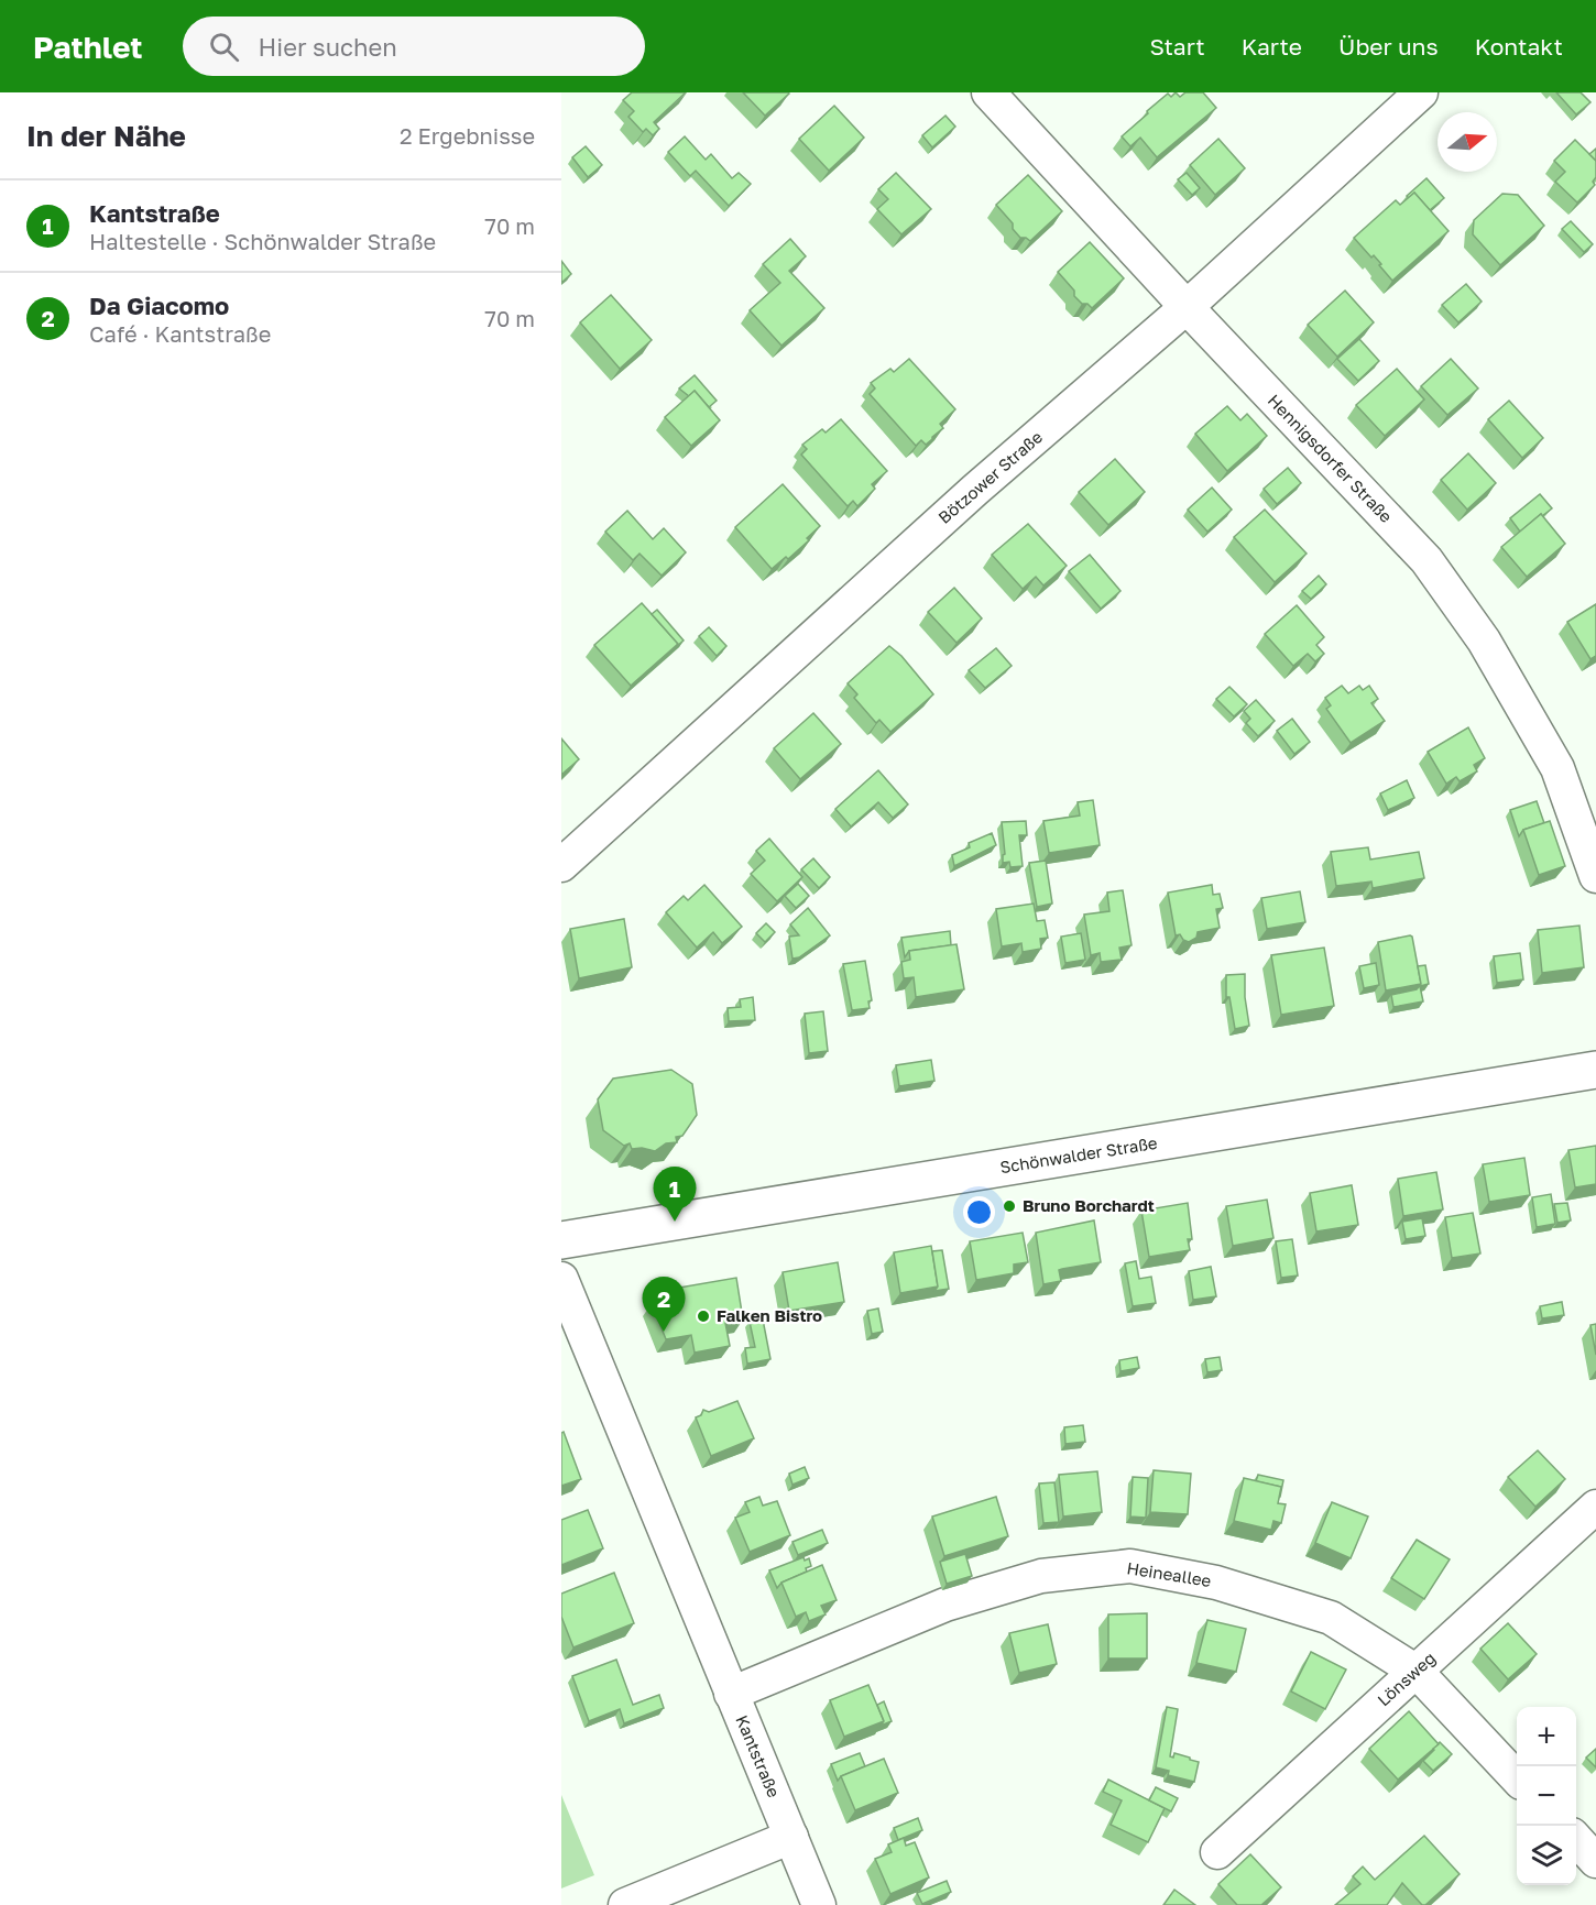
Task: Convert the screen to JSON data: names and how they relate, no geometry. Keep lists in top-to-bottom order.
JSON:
{
  "streets": {
    "main road": ["Schönwalder Straße"],
    "street": [
      "Hennigsdorfer Straße",
      "Bötzower Straße",
      "Heineallee",
      "Lönsweg",
      "Kantstraße"
    ]
  },
  "crossings": [
    ["Hennigsdorfer Straße", "Bötzower Straße"],
    ["Heineallee", "Lönsweg"],
    ["Heineallee", "Kantstraße"]
  ],
  "places": ["Bruno Borchardt", "Falken Bistro"],
  "north": "right",
  "page": {
    "header": "Pathlet",
    "search": "Hier suchen",
    "nav": [
      "Start",
      "Karte",
      "Über uns",
      "Kontakt"
    ],
    "heading": ["In der Nähe", "2 Ergebnisse"],
    "list": [
      {
        "mark": "1",
        "name": "Kantstraße",
        "note": "Haltestelle · Schönwalder Straße",
        "value": "70 m"
      },
      {
        "mark": "2",
        "name": "Da Giacomo",
        "note": "Café · Kantstraße",
        "value": "70 m"
      }
    ],
    "pins": ["1", "2"],
    "map_buttons": ["+", "−"]
  }
}
